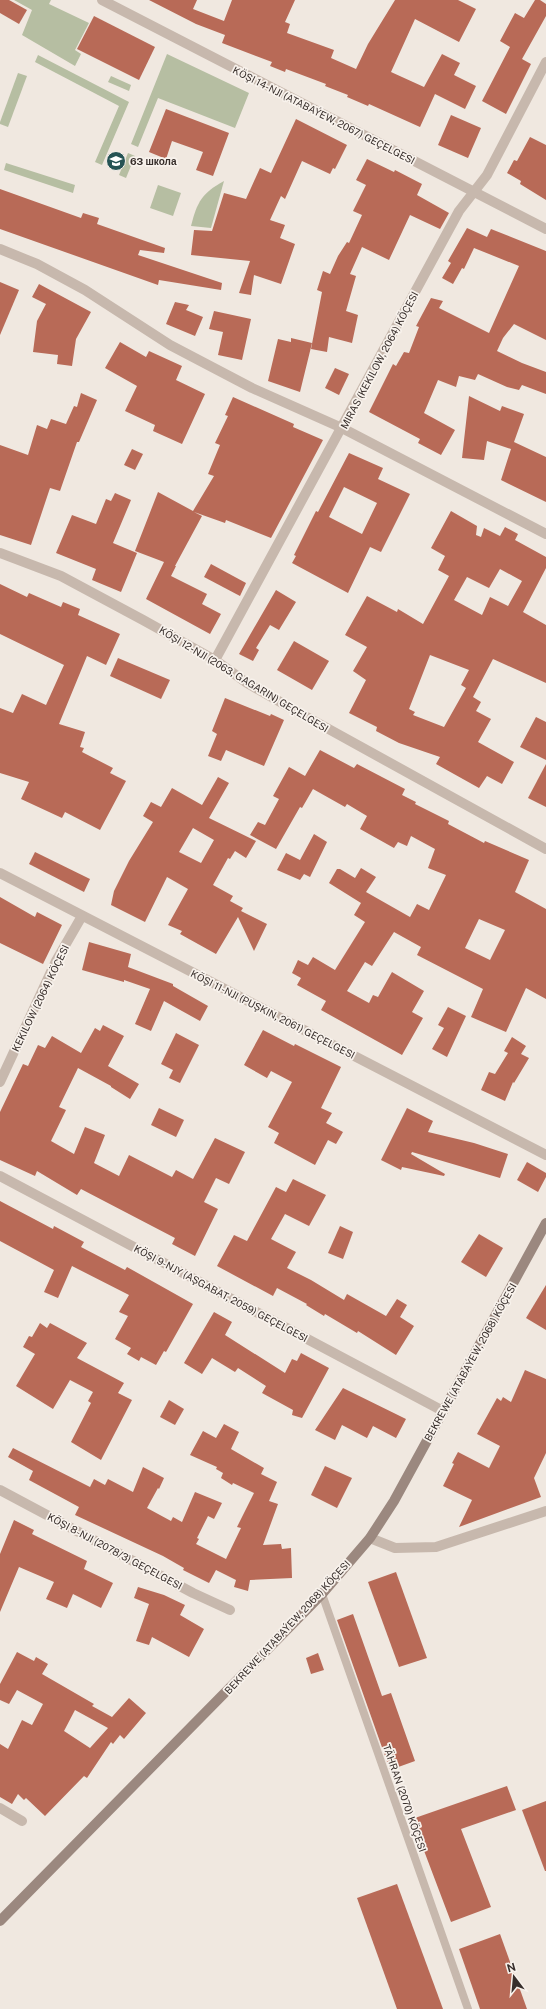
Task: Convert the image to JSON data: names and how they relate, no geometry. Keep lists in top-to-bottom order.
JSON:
{
  "streets": {
    "main road": ["BEKREWE (ATABAÝEW, 2068) KÖÇESI"],
    "street": [
      "KÖŞI 14-NJI (ATABAÝEW, 2067) GEÇELGESI",
      "MIRAS (KEKILOW, 2064) KÖÇESI",
      "KÖŞI 12-NJI (2063, GAGARIN) GEÇELGESI",
      "KEKILOW (2064) KÖÇESI",
      "KÖŞI 11-NJI (PUŞKIN, 2061) GEÇELGESI",
      "KÖŞI 9-NJY (AŞGABAT, 2059) GEÇELGESI",
      "KÖŞI 8-NJI (2078/3) GEÇELGESI"
    ],
    "lane": ["TÄHRAN (2070) KÖÇESI"]
  },
  "crossings": [
    ["KÖŞI 14-NJI (ATABAÝEW, 2067) GEÇELGESI", "MIRAS (KEKILOW, 2064) KÖÇESI"],
    ["MIRAS (KEKILOW, 2064) KÖÇESI", "KÖŞI 12-NJI (2063, GAGARIN) GEÇELGESI"],
    ["KEKILOW (2064) KÖÇESI", "KÖŞI 11-NJI (PUŞKIN, 2061) GEÇELGESI"],
    ["KÖŞI 9-NJY (AŞGABAT, 2059) GEÇELGESI", "BEKREWE (ATABAÝEW, 2068) KÖÇESI"],
    ["BEKREWE (ATABAÝEW, 2068) KÖÇESI", "TÄHRAN (2070) KÖÇESI"]
  ],
  "places": {
    "school or university": ["63 школа"]
  },
  "north": "top"
}
